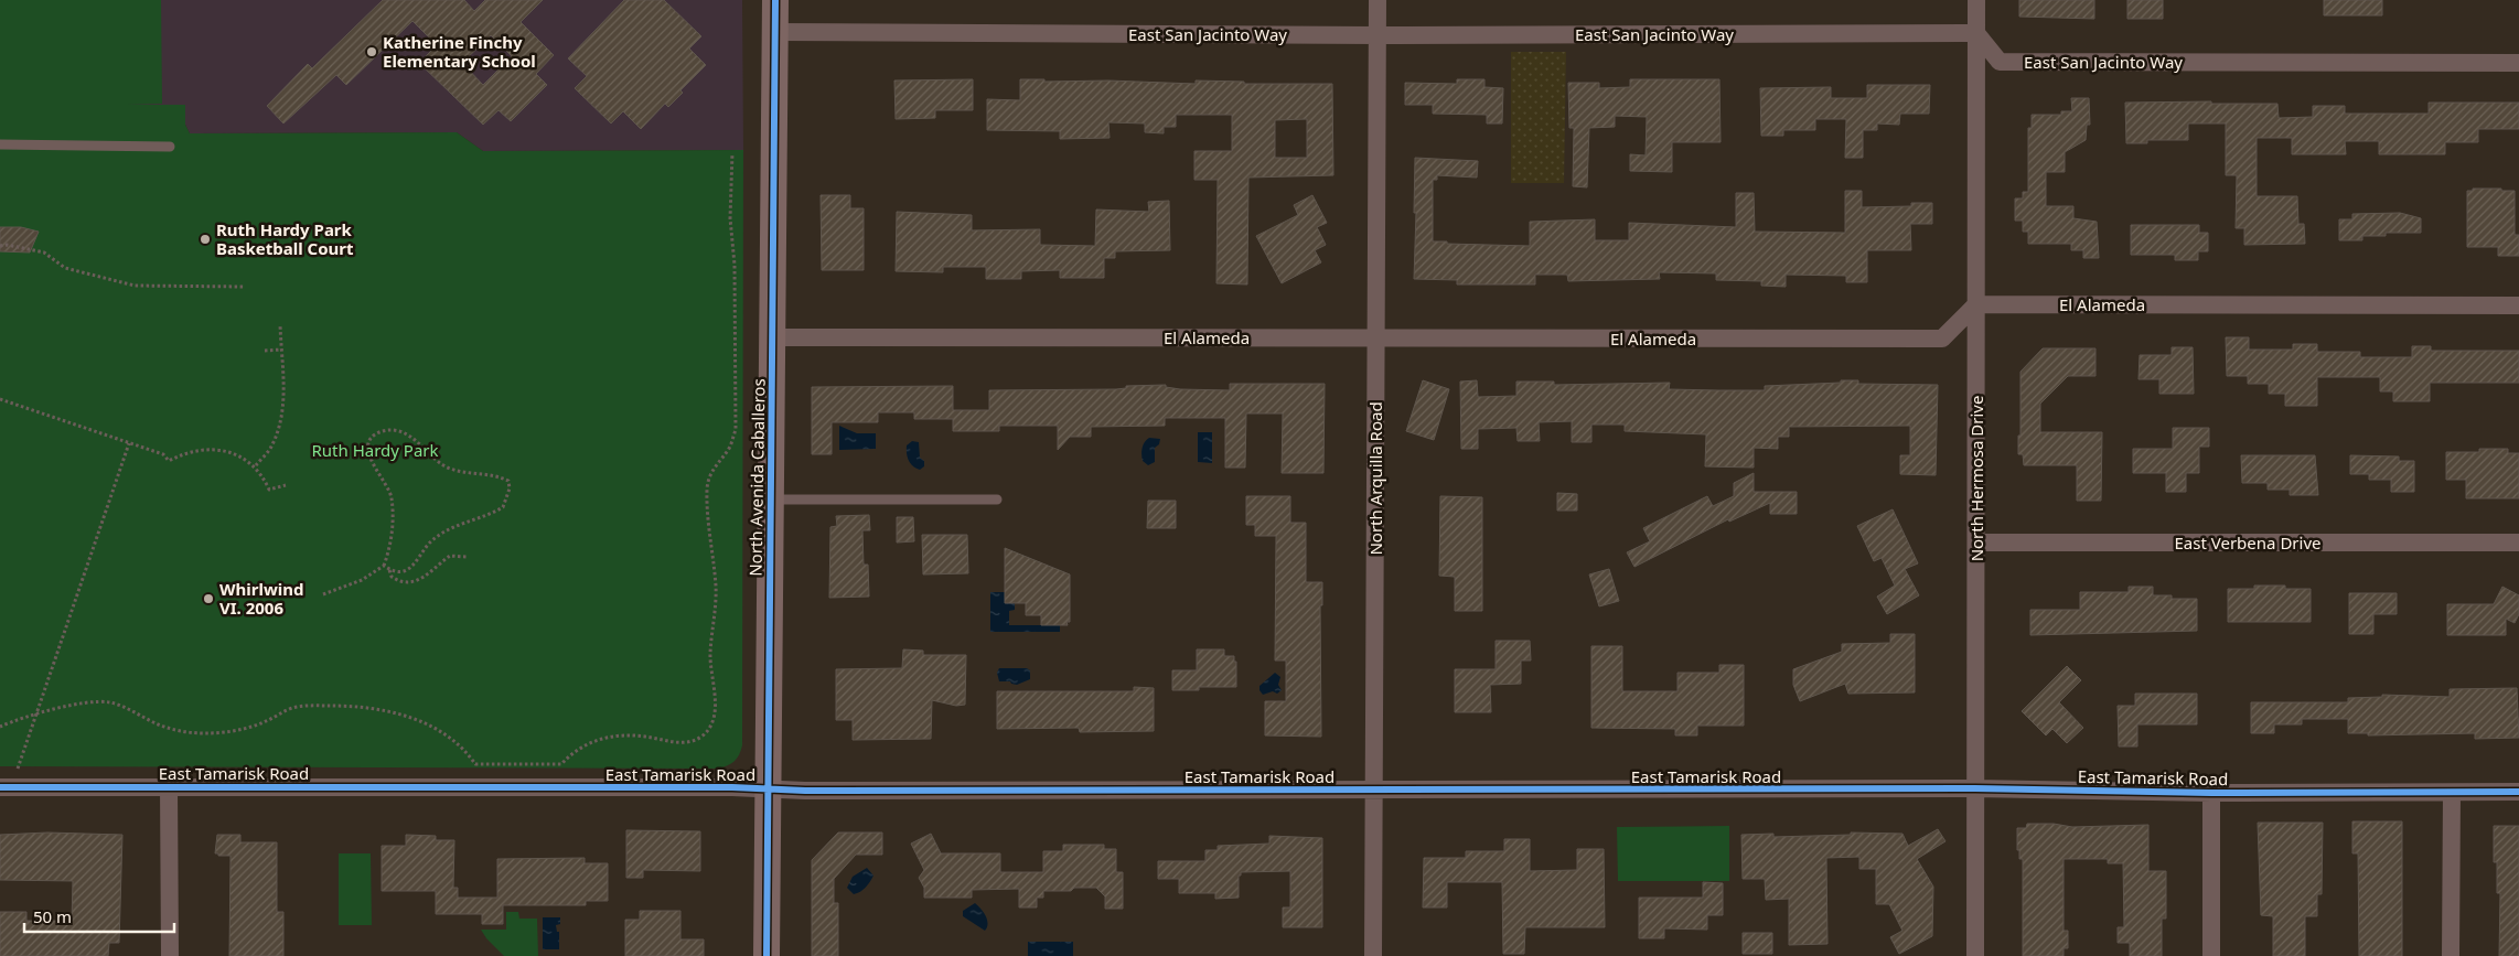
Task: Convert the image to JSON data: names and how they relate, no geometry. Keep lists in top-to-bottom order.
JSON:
{
  "streets": {
    "street": [
      "East San Jacinto Way",
      "El Alameda",
      "North Avenida Caballeros",
      "North Arquilla Road",
      "North Hermosa Drive",
      "East Verbena Drive",
      "East Tamarisk Road"
    ]
  },
  "crossings": [
    ["East San Jacinto Way", "North Avenida Caballeros"],
    ["East San Jacinto Way", "North Arquilla Road"],
    ["East San Jacinto Way", "North Hermosa Drive"],
    ["El Alameda", "North Avenida Caballeros"],
    ["El Alameda", "North Arquilla Road"],
    ["El Alameda", "North Hermosa Drive"],
    ["North Avenida Caballeros", "East Tamarisk Road"],
    ["North Arquilla Road", "East Tamarisk Road"],
    ["North Hermosa Drive", "East Verbena Drive"],
    ["North Hermosa Drive", "East Tamarisk Road"]
  ],
  "parks": ["Ruth Hardy Park"],
  "places": ["Katherine Finchy Elementary School", "Ruth Hardy Park Basketball Court", "Whirlwind VI. 2006"],
  "scale_bar": "50 m"
}
